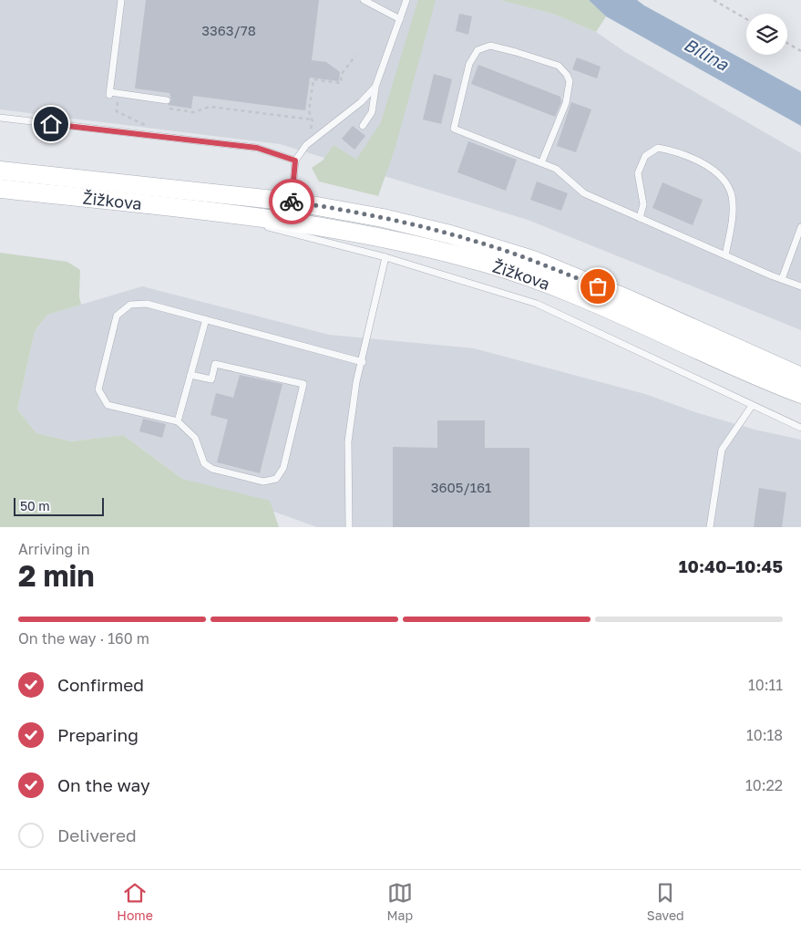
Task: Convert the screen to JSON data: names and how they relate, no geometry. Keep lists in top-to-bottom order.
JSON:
{
  "streets": {
    "main road": ["Žižkova"]
  },
  "water": ["Bílina"],
  "house_numbers": ["3363/78", "3605/161"],
  "scale_bar": "50 m",
  "page": {
    "scale": "50 m",
    "heading": ["2 min", "Arriving in", "10:40–10:45"],
    "bar": "On the way · 160 m",
    "list": [
      ["Confirmed", "10:11"],
      ["Preparing", "10:18"],
      ["On the way", "10:22"],
      "Delivered"
    ],
    "tabs": ["Home", "Map", "Saved"]
  }
}
